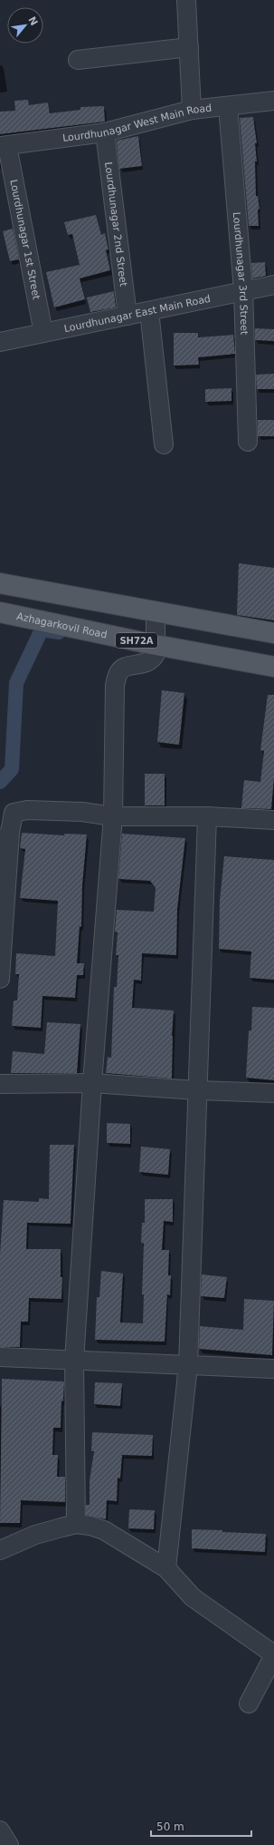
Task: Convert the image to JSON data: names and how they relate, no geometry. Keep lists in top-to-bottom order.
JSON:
{
  "streets": {
    "main road": ["Azhagarkovil Road", "SH72A"],
    "street": [
      "Lourdhunagar West Main Road",
      "Lourdhunagar 2nd Street",
      "Lourdhunagar 1st Street",
      "Lourdhunagar 3rd Street",
      "Lourdhunagar East Main Road"
    ]
  },
  "crossings": [
    ["Lourdhunagar West Main Road", "Lourdhunagar 2nd Street"],
    ["Lourdhunagar West Main Road", "Lourdhunagar 1st Street"],
    ["Lourdhunagar West Main Road", "Lourdhunagar 3rd Street"],
    ["Lourdhunagar 2nd Street", "Lourdhunagar East Main Road"],
    ["Lourdhunagar 1st Street", "Lourdhunagar East Main Road"],
    ["Lourdhunagar 3rd Street", "Lourdhunagar East Main Road"]
  ],
  "scale_bar": "50 m",
  "north": "top right"
}
